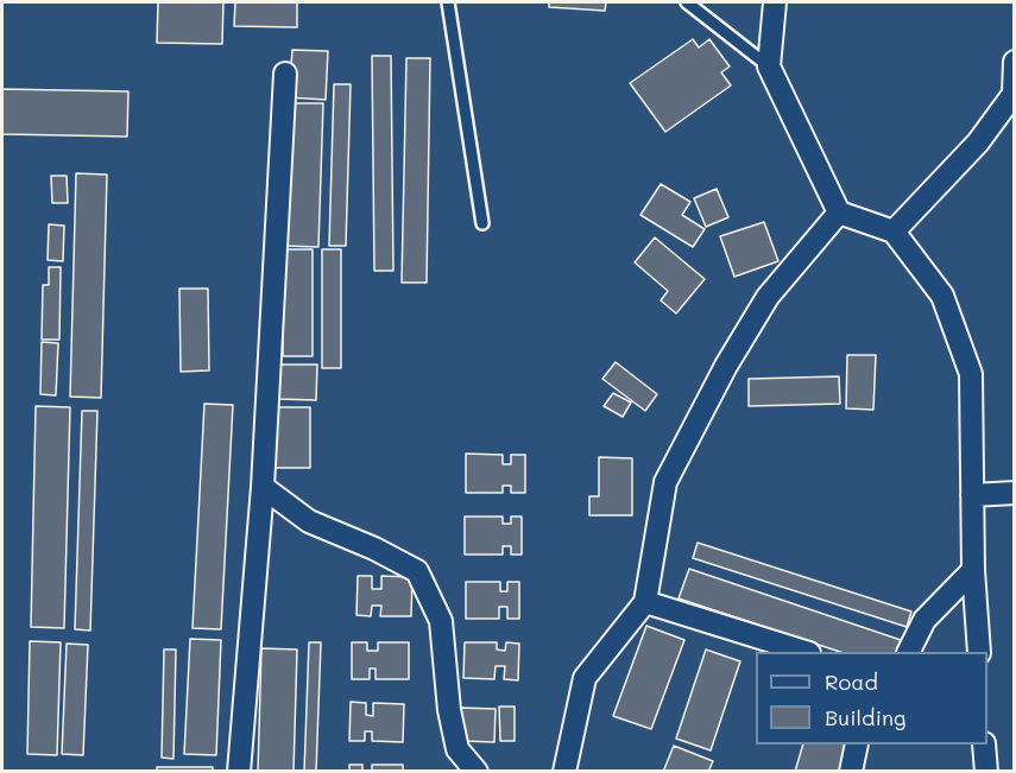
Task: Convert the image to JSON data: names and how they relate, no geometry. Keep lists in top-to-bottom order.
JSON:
{
  "legend": ["Road", "Building"]
}
